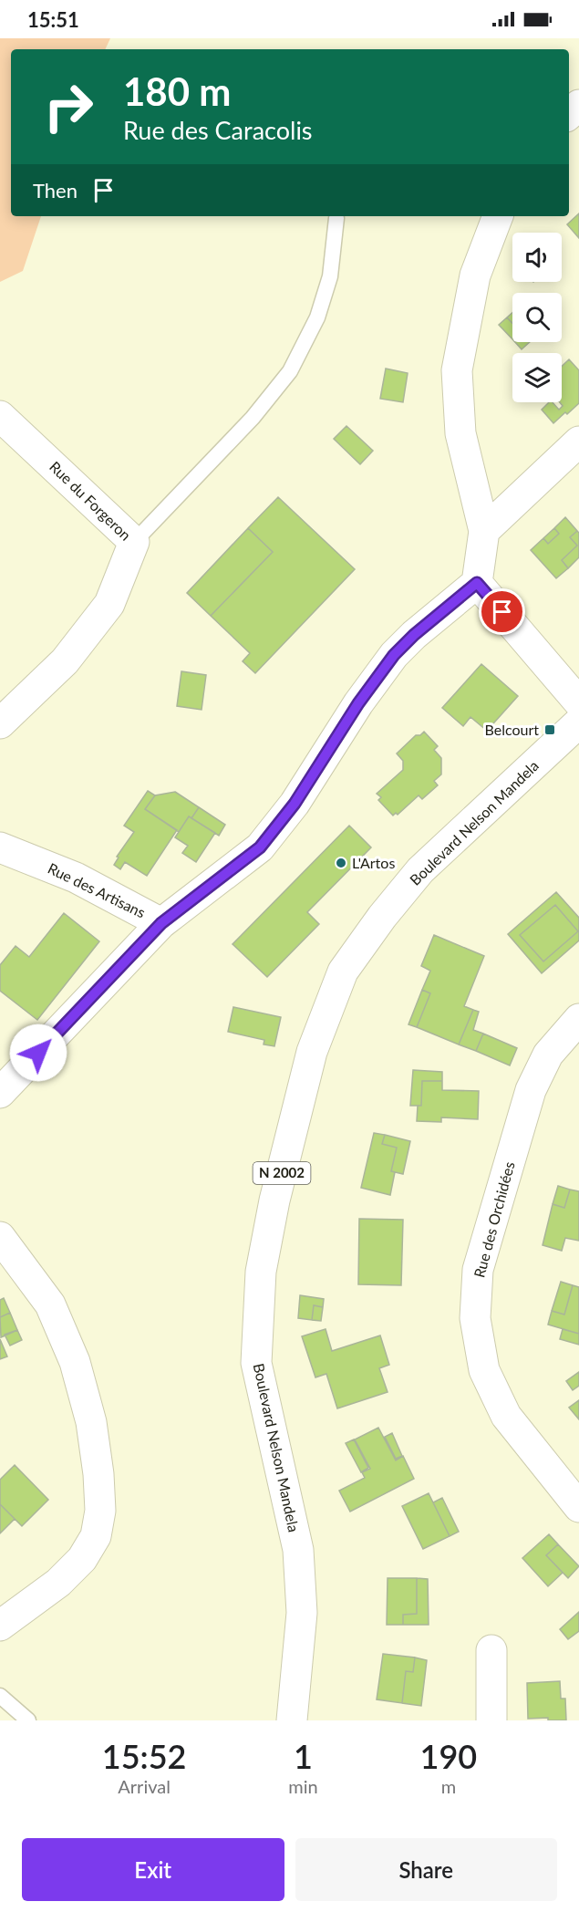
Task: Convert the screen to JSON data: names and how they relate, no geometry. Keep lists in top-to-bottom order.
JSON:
{
  "streets": {
    "street": [
      "Rue du Forgeron",
      "Boulevard Nelson Mandela",
      "Rue des Artisans",
      "N 2002",
      "Rue des Orchidées"
    ]
  },
  "places": {
    "transit": ["Belcourt"],
    "other": ["L'Artos"]
  },
  "page": {
    "status": "15:51",
    "turn": ["180 m", "Rue des Caracolis"],
    "then": "Then",
    "eta": [
      "15:52",
      "Arrival",
      "1",
      "min",
      "190",
      "m"
    ],
    "buttons": ["Exit", "Share"]
  }
}
